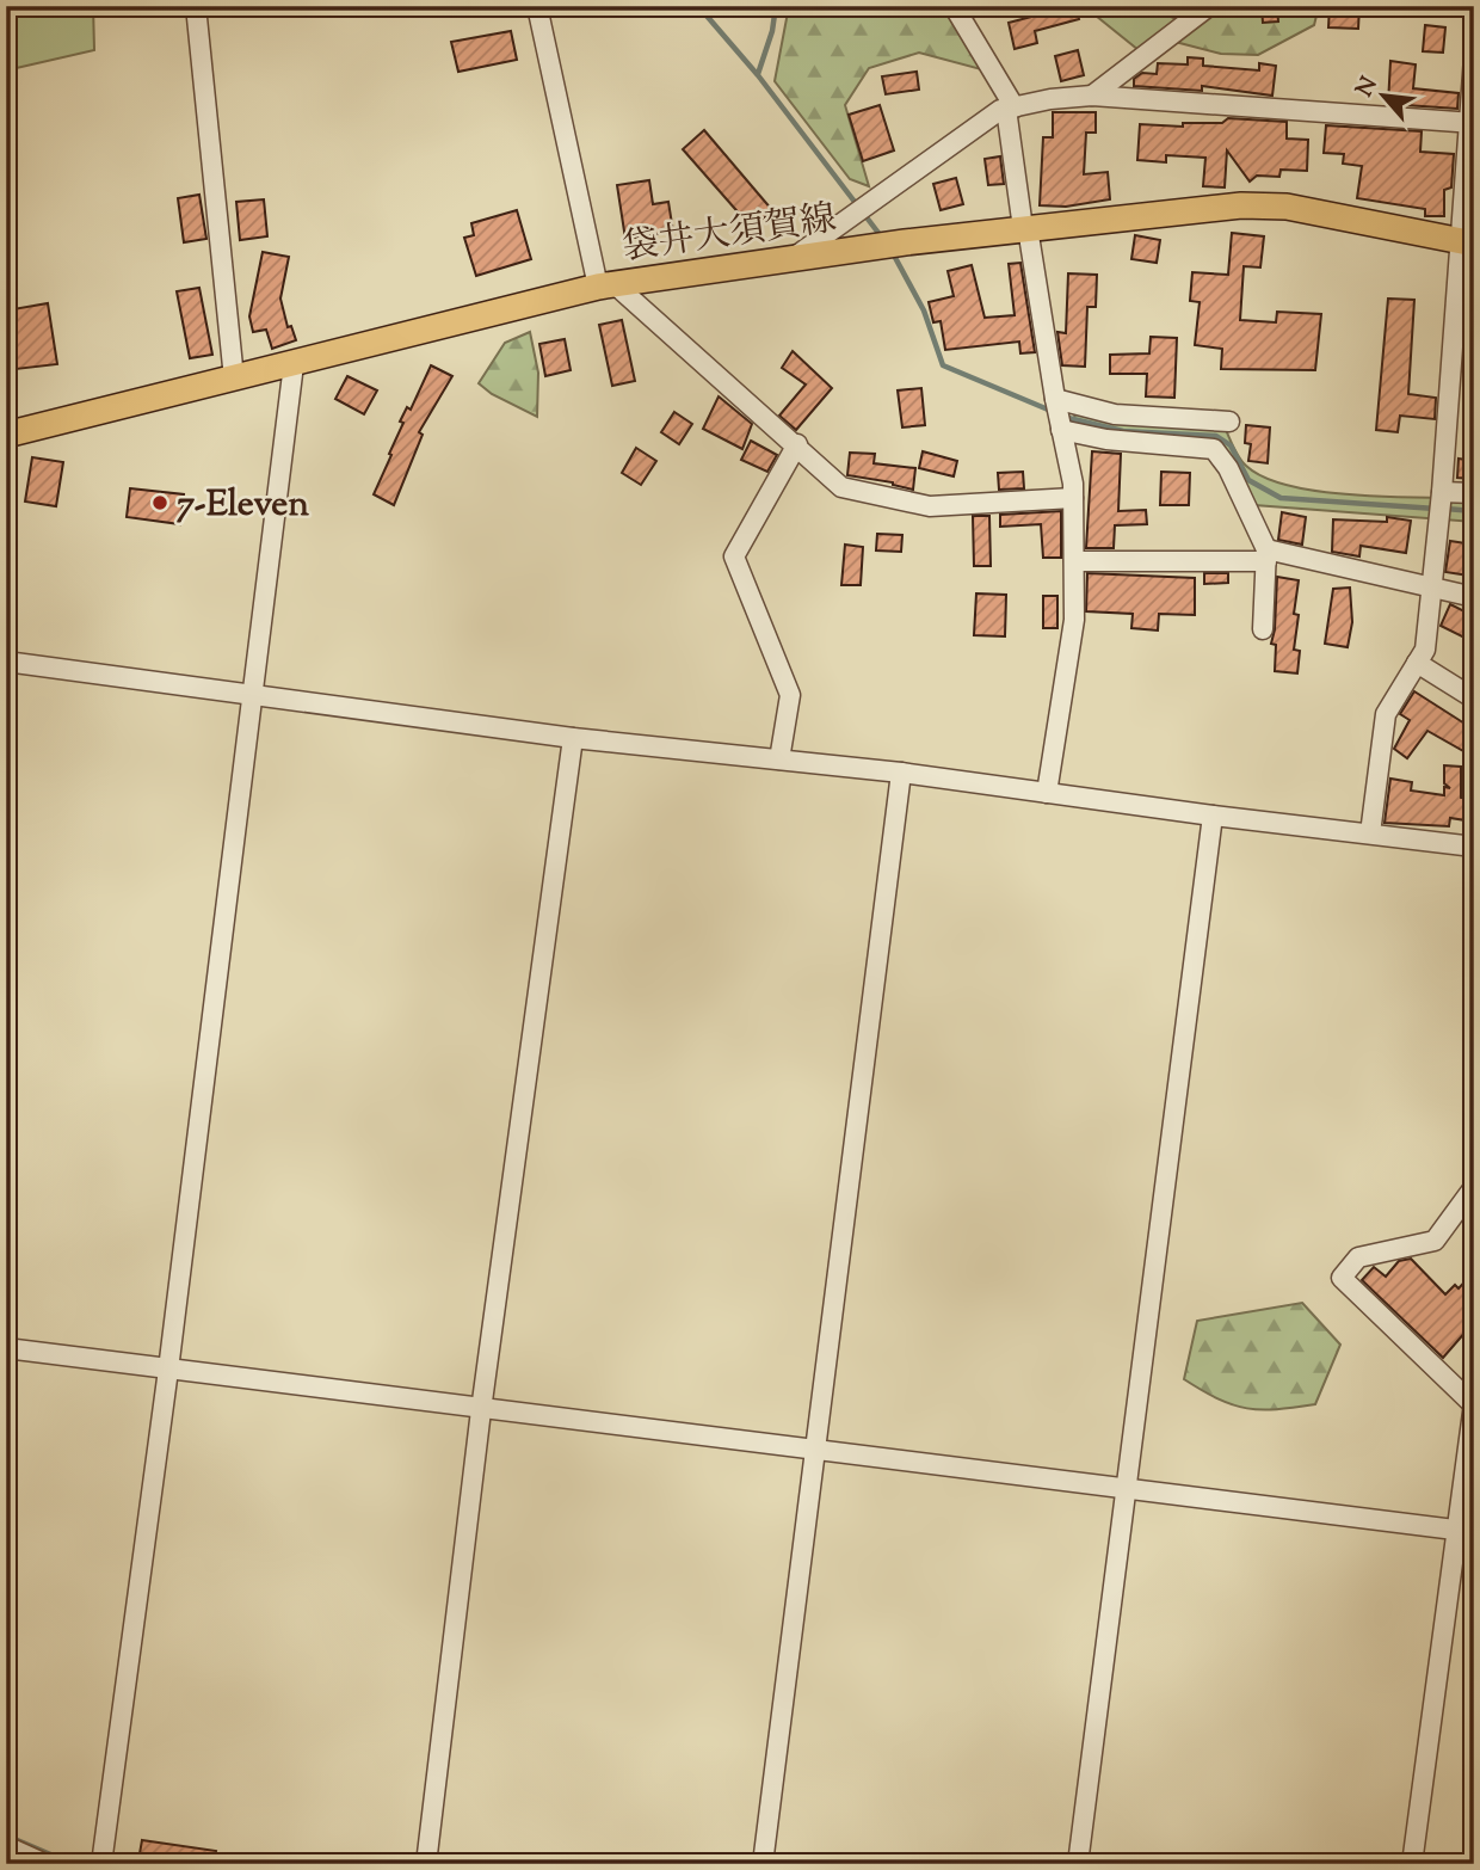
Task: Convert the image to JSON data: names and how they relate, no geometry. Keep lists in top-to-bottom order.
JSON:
{
  "streets": {
    "main road": ["袋井大須賀線"]
  },
  "places": ["7-Eleven"],
  "north": "top left"
}
